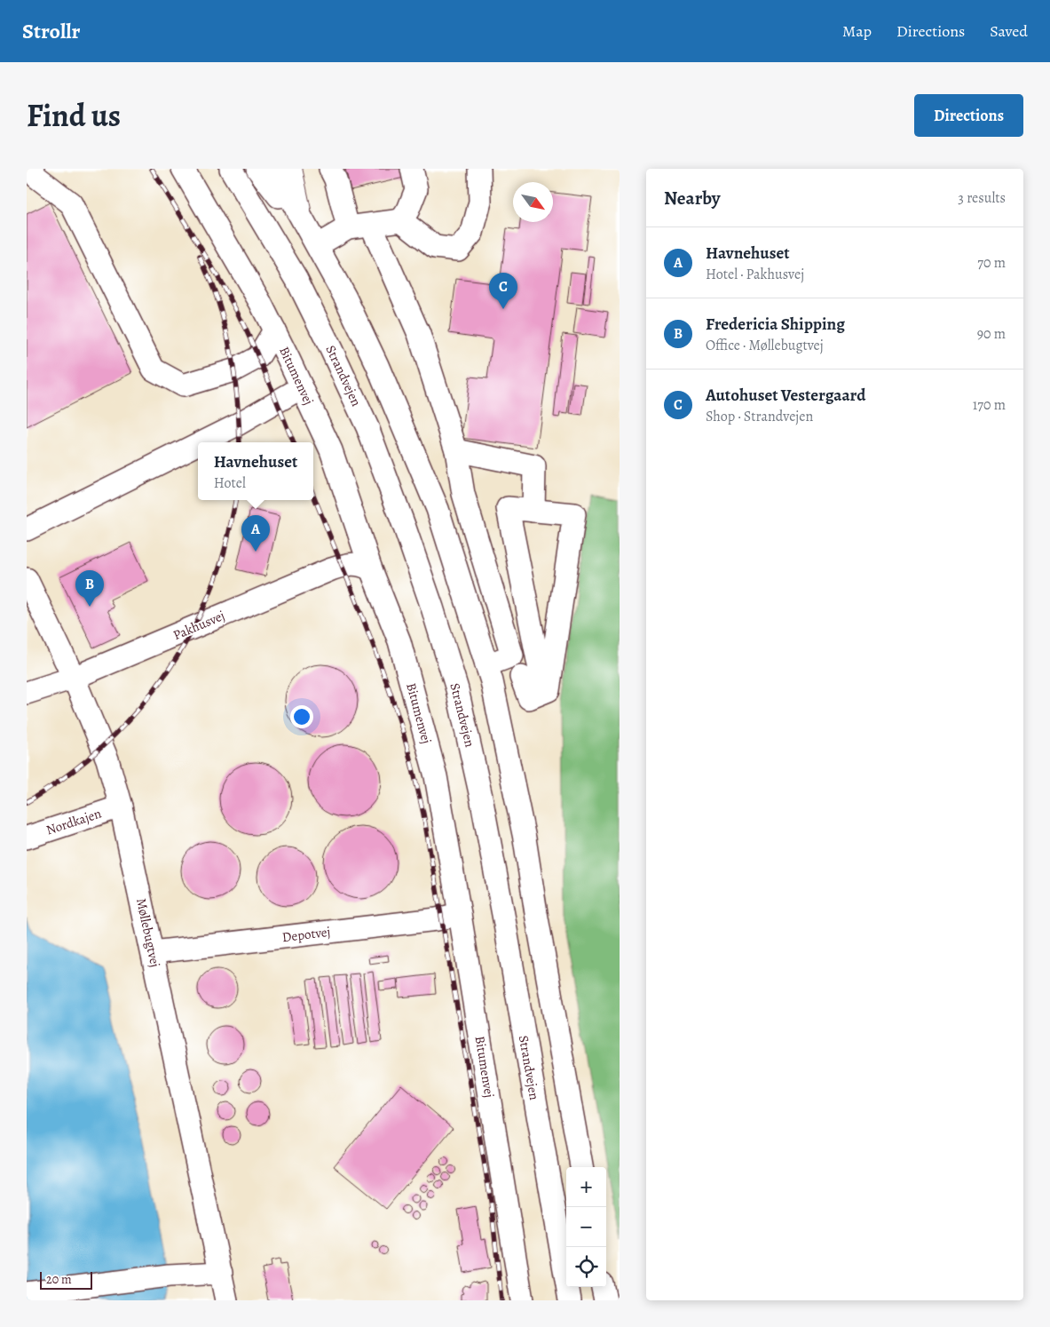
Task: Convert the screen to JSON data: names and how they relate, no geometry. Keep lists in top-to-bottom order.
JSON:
{
  "streets": {
    "street": [
      "Bitumenvej",
      "Strandvejen",
      "Pakhusvej",
      "Nordkajen",
      "Møllebugtvej",
      "Depotvej"
    ]
  },
  "crossings": [
    ["Bitumenvej", "Pakhusvej"],
    ["Bitumenvej", "Depotvej"],
    ["Pakhusvej", "Møllebugtvej"],
    ["Nordkajen", "Møllebugtvej"],
    ["Møllebugtvej", "Depotvej"]
  ],
  "scale_bar": "20 m",
  "north": "bottom right",
  "page": {
    "header": "Strollr",
    "nav": ["Map", "Directions", "Saved"],
    "title": "Find us",
    "buttons": "Directions",
    "heading": ["Nearby", "3 results"],
    "list": [
      {
        "mark": "A",
        "name": "Havnehuset",
        "note": "Hotel · Pakhusvej",
        "value": "70 m"
      },
      {
        "mark": "B",
        "name": "Fredericia Shipping",
        "note": "Office · Møllebugtvej",
        "value": "90 m"
      },
      {
        "mark": "C",
        "name": "Autohuset Vestergaard",
        "note": "Shop · Strandvejen",
        "value": "170 m"
      }
    ],
    "pins": ["C", "A", "B"],
    "popup": ["Havnehuset", "Hotel"],
    "map_buttons": ["+", "−"],
    "scale": "20 m"
  }
}
